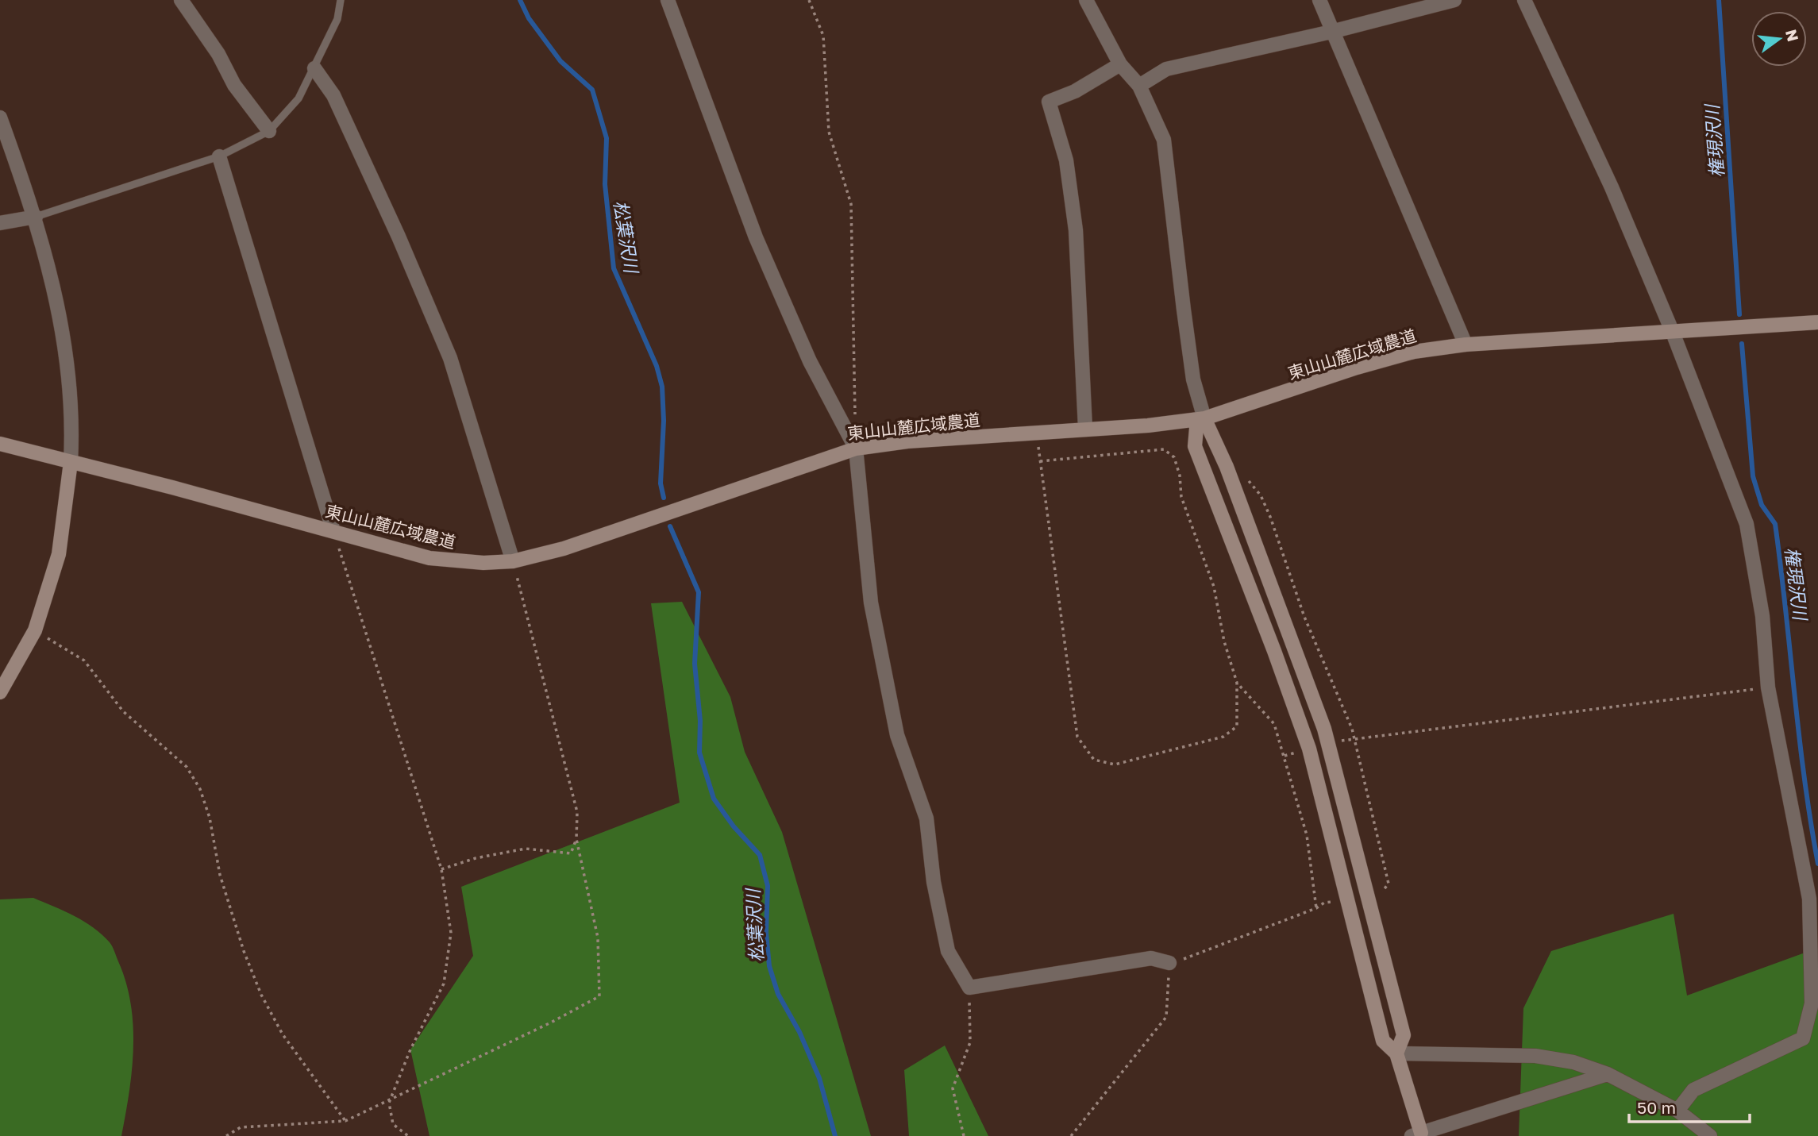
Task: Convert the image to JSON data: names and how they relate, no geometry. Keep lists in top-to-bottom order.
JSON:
{
  "streets": {
    "street": ["東山山麓広域農道"]
  },
  "water": ["権現沢川", "松葉沢川"],
  "scale_bar": "50 m",
  "north": "right"
}
